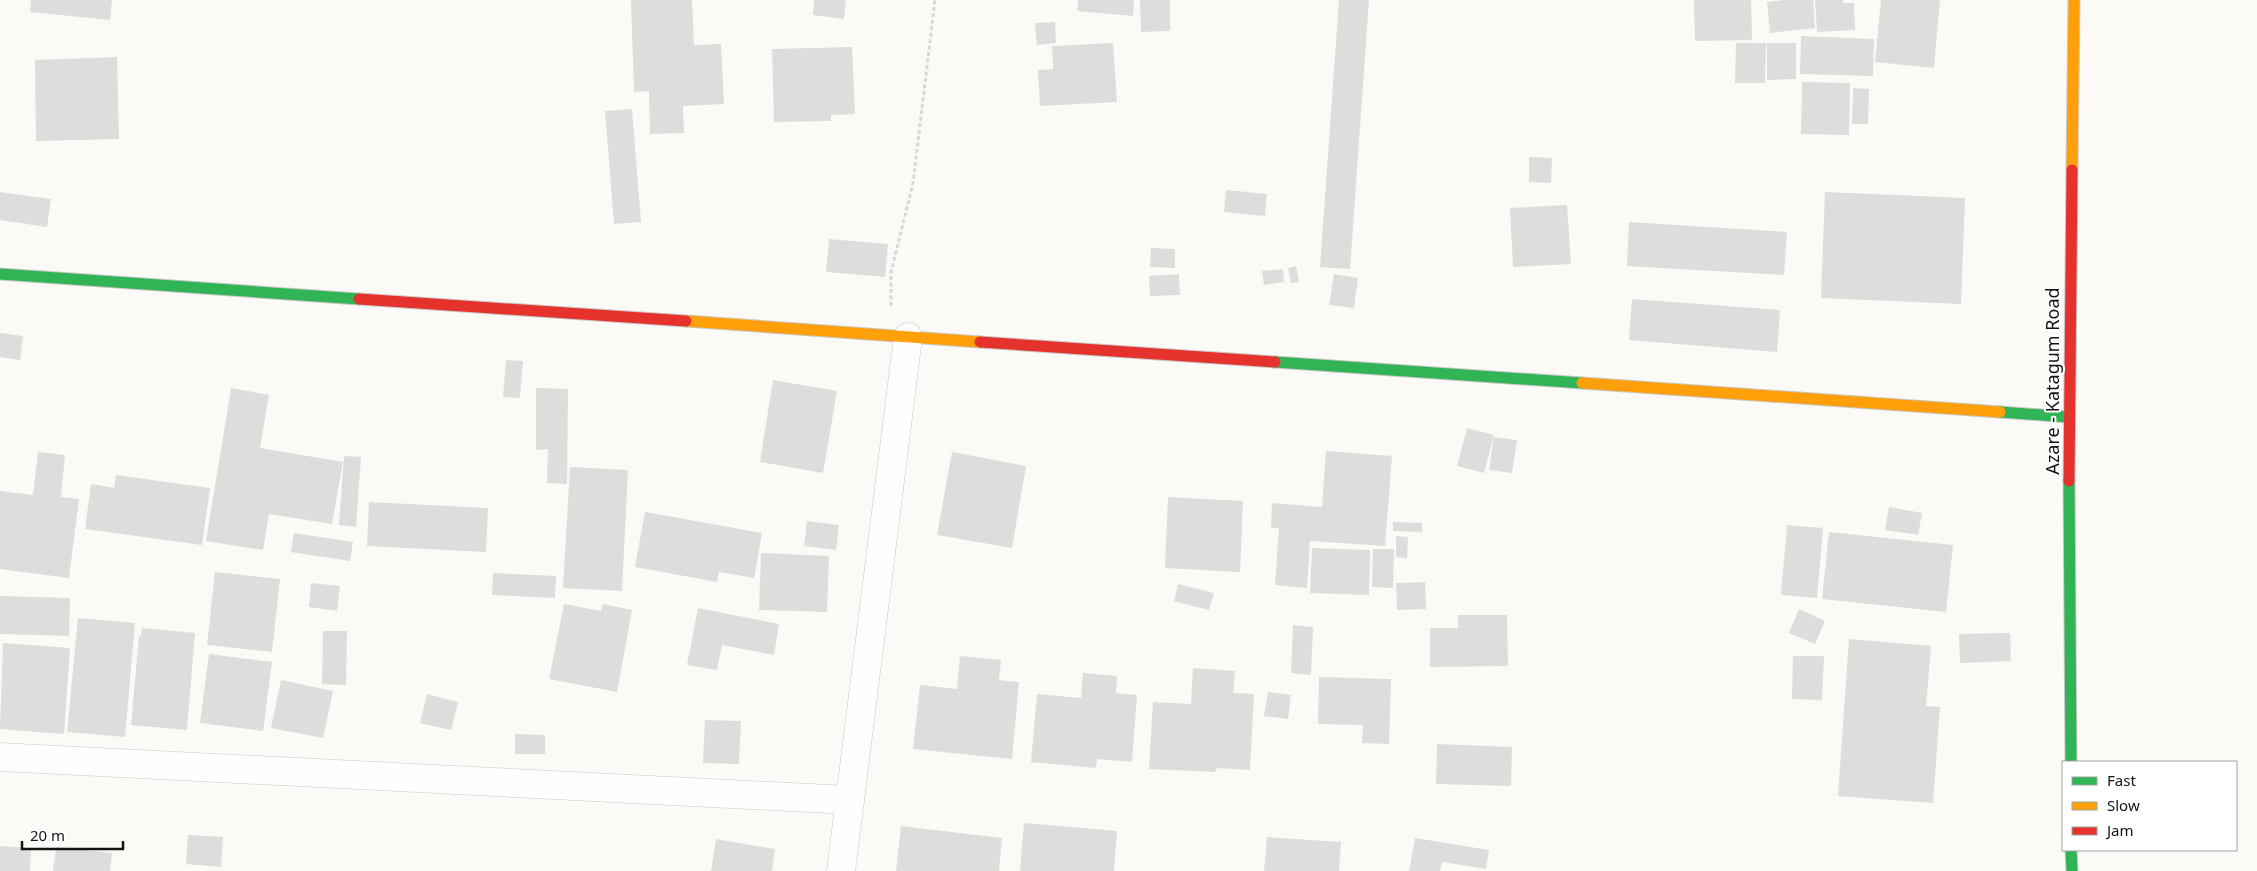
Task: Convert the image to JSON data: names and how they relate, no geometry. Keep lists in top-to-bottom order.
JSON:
{
  "streets": {
    "street": ["Azare - Katagum Road"]
  },
  "legend": ["Fast", "Slow", "Jam"],
  "scale_bar": "20 m"
}
